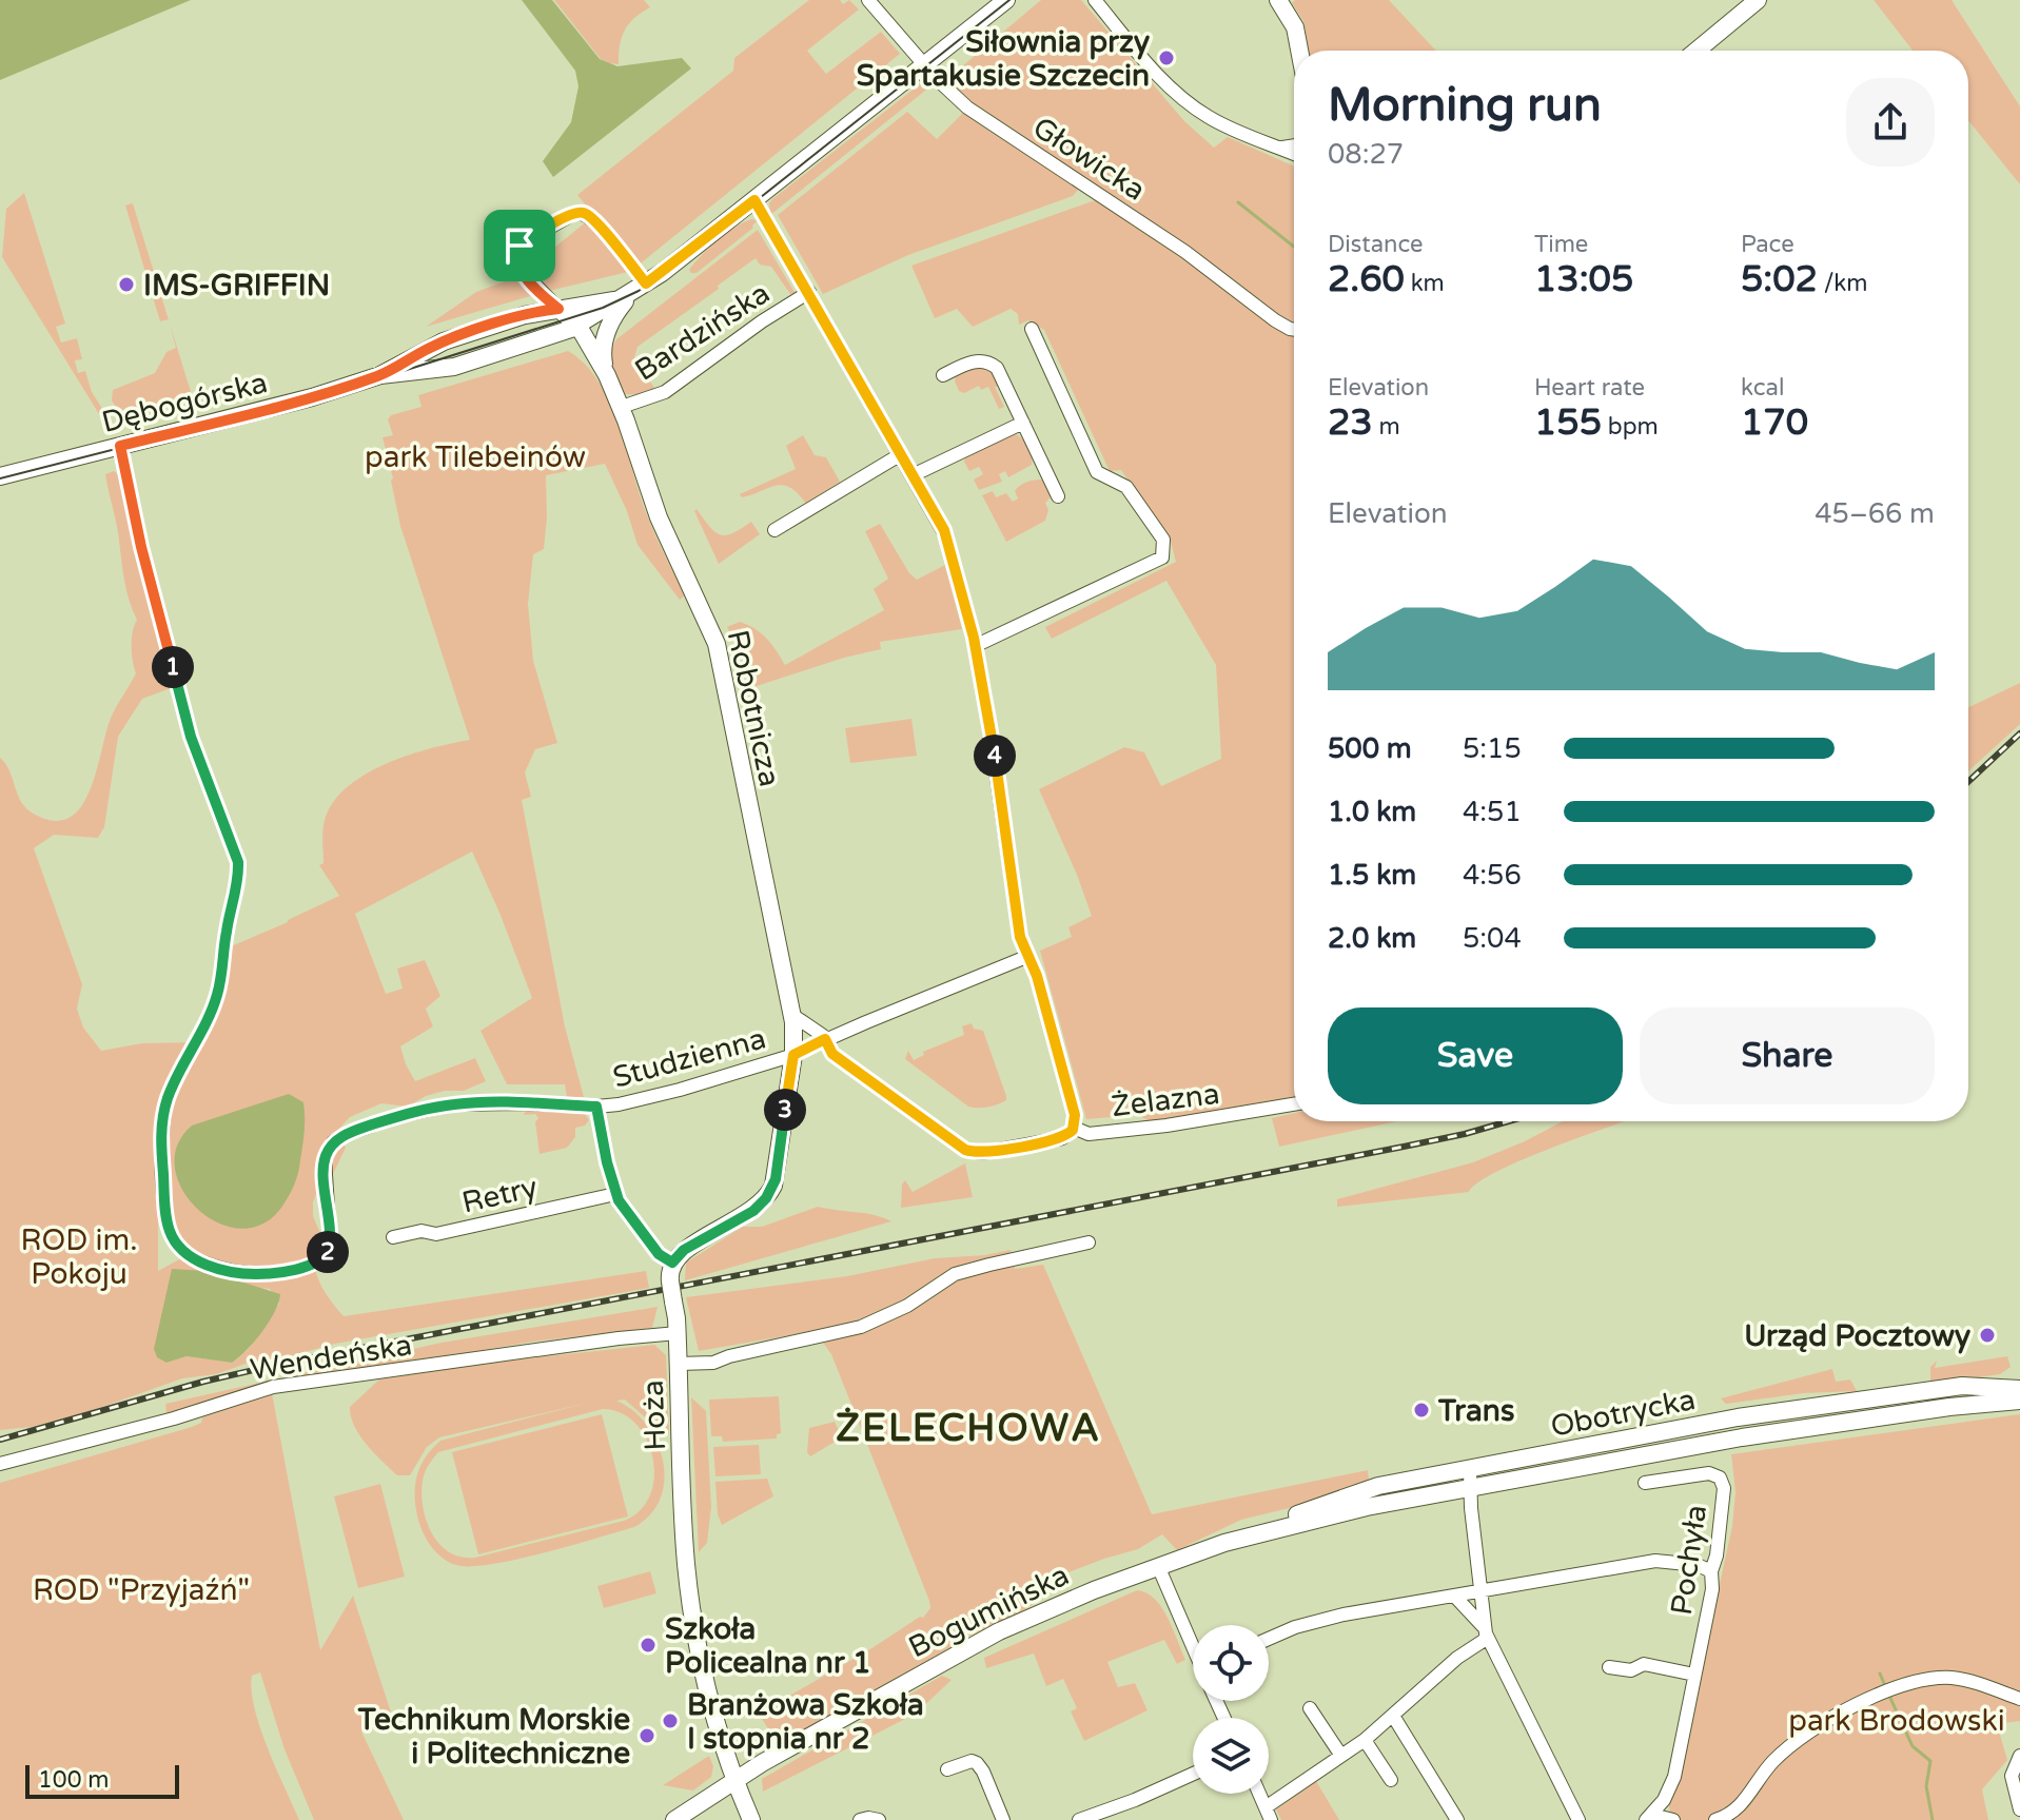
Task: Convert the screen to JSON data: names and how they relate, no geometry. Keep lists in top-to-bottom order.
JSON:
{
  "streets": {
    "street": [
      "Głowicka",
      "Bardzińska",
      "Dębogórska",
      "Robotnicza",
      "Studzienna",
      "Żelazna",
      "Retry",
      "Wendeńska",
      "Obotrycka",
      "Hoża",
      "Pochyła",
      "Bogumińska"
    ]
  },
  "crossings": [
    ["Głowicka", "Dębogórska"],
    ["Bardzińska", "Robotnicza"],
    ["Dębogórska", "Robotnicza"],
    ["Dębogórska", "Studzienna"],
    ["Robotnicza", "Studzienna"],
    ["Studzienna", "Żelazna"],
    ["Wendeńska", "Hoża"],
    ["Obotrycka", "Bogumińska"],
    ["Hoża", "Bogumińska"]
  ],
  "districts": ["ŻELECHOWA"],
  "parks": [
    "park Tilebeinów",
    "ROD im. Pokoju",
    "ROD \"Przyjaźń\"",
    "park Brodowski"
  ],
  "places": [
    "Siłownia przy Spartakusie Szczecin",
    "IMS-GRIFFIN",
    "Urząd Pocztowy",
    "Trans",
    "Szkoła Policealna nr 1",
    "Branżowa Szkoła I stopnia nr 2",
    "Technikum Morskie i Politechniczne"
  ],
  "scale_bar": "100 m",
  "page": {
    "heading": ["Morning run", "08:27"],
    "stats": [
      ["Distance", "2.60 km"],
      ["Time", "13:05"],
      ["Pace", "5:02 /km"],
      ["Elevation", "23 m"],
      ["Heart rate", "155 bpm"],
      ["kcal", "170"]
    ],
    "chart": ["Elevation", "45–66 m"],
    "pins": [
      "1",
      "4",
      "3",
      "2"
    ],
    "list": [
      {
        "name": "500 m",
        "note": "5:15"
      },
      {
        "name": "1.0 km",
        "note": "4:51"
      },
      {
        "name": "1.5 km",
        "note": "4:56"
      },
      {
        "name": "2.0 km",
        "note": "5:04"
      }
    ],
    "buttons": ["Save", "Share"],
    "scale": "100 m"
  }
}
